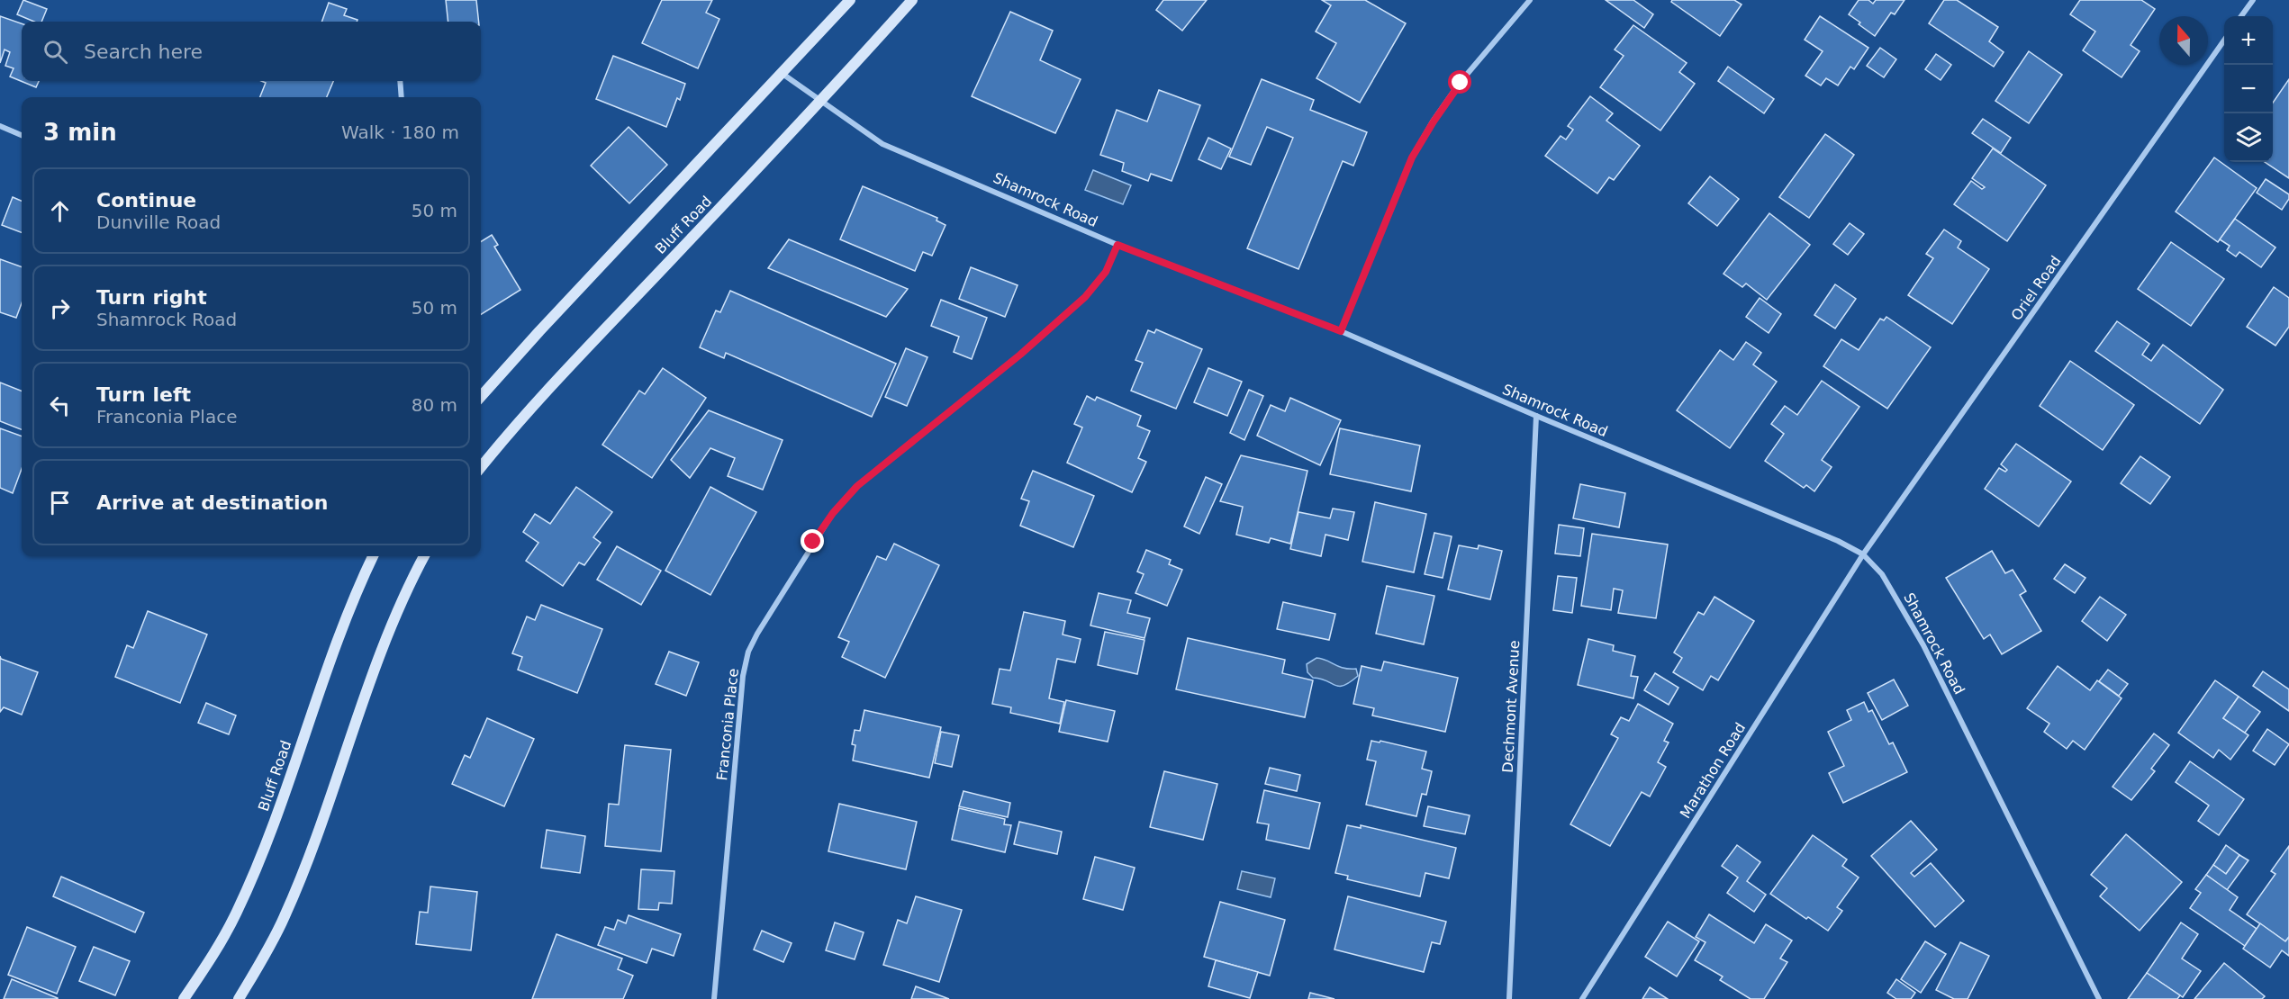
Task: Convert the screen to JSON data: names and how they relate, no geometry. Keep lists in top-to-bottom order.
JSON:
{
  "streets": {
    "street": [
      "Shamrock Road",
      "Bluff Road",
      "Oriel Road",
      "Dechmont Avenue",
      "Franconia Place",
      "Marathon Road"
    ]
  },
  "crossings": [
    ["Shamrock Road", "Bluff Road"],
    ["Shamrock Road", "Oriel Road"],
    ["Shamrock Road", "Dechmont Avenue"],
    ["Shamrock Road", "Franconia Place"],
    ["Shamrock Road", "Marathon Road"],
    ["Oriel Road", "Marathon Road"]
  ],
  "north": "top",
  "page": {
    "map_buttons": ["+", "−"],
    "search": "Search here",
    "heading": ["3 min", "Walk · 180 m"],
    "list": [
      ["Continue", "Dunville Road", "50 m"],
      ["Turn right", "Shamrock Road", "50 m"],
      ["Turn left", "Franconia Place", "80 m"],
      "Arrive at destination"
    ]
  }
}
